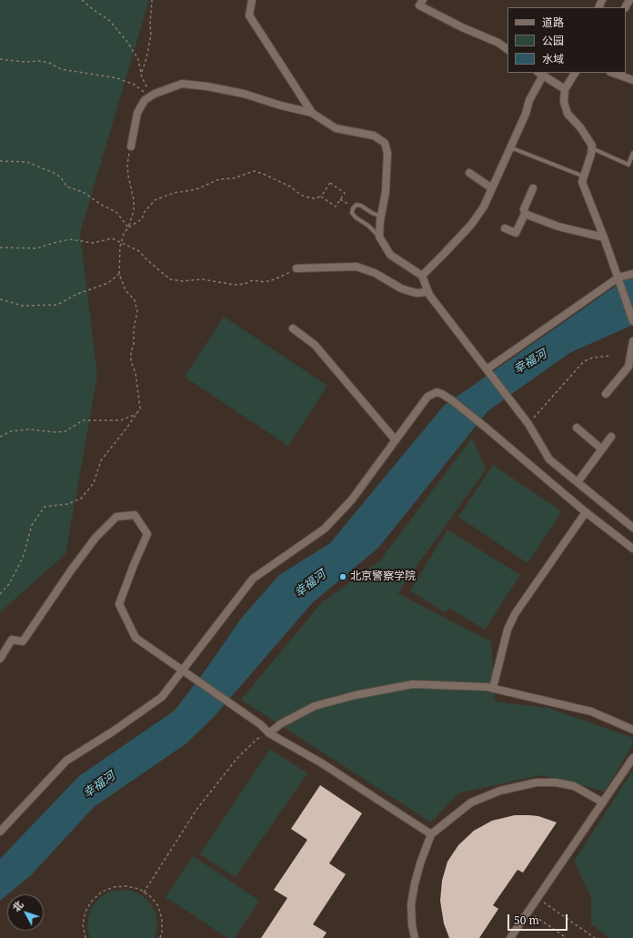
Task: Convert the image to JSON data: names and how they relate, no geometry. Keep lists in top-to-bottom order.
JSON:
{
  "water": ["幸福河"],
  "places": ["北京警察学院"],
  "legend": ["道路", "公园", "水域"],
  "scale_bar": "50 m",
  "north": "top left"
}
